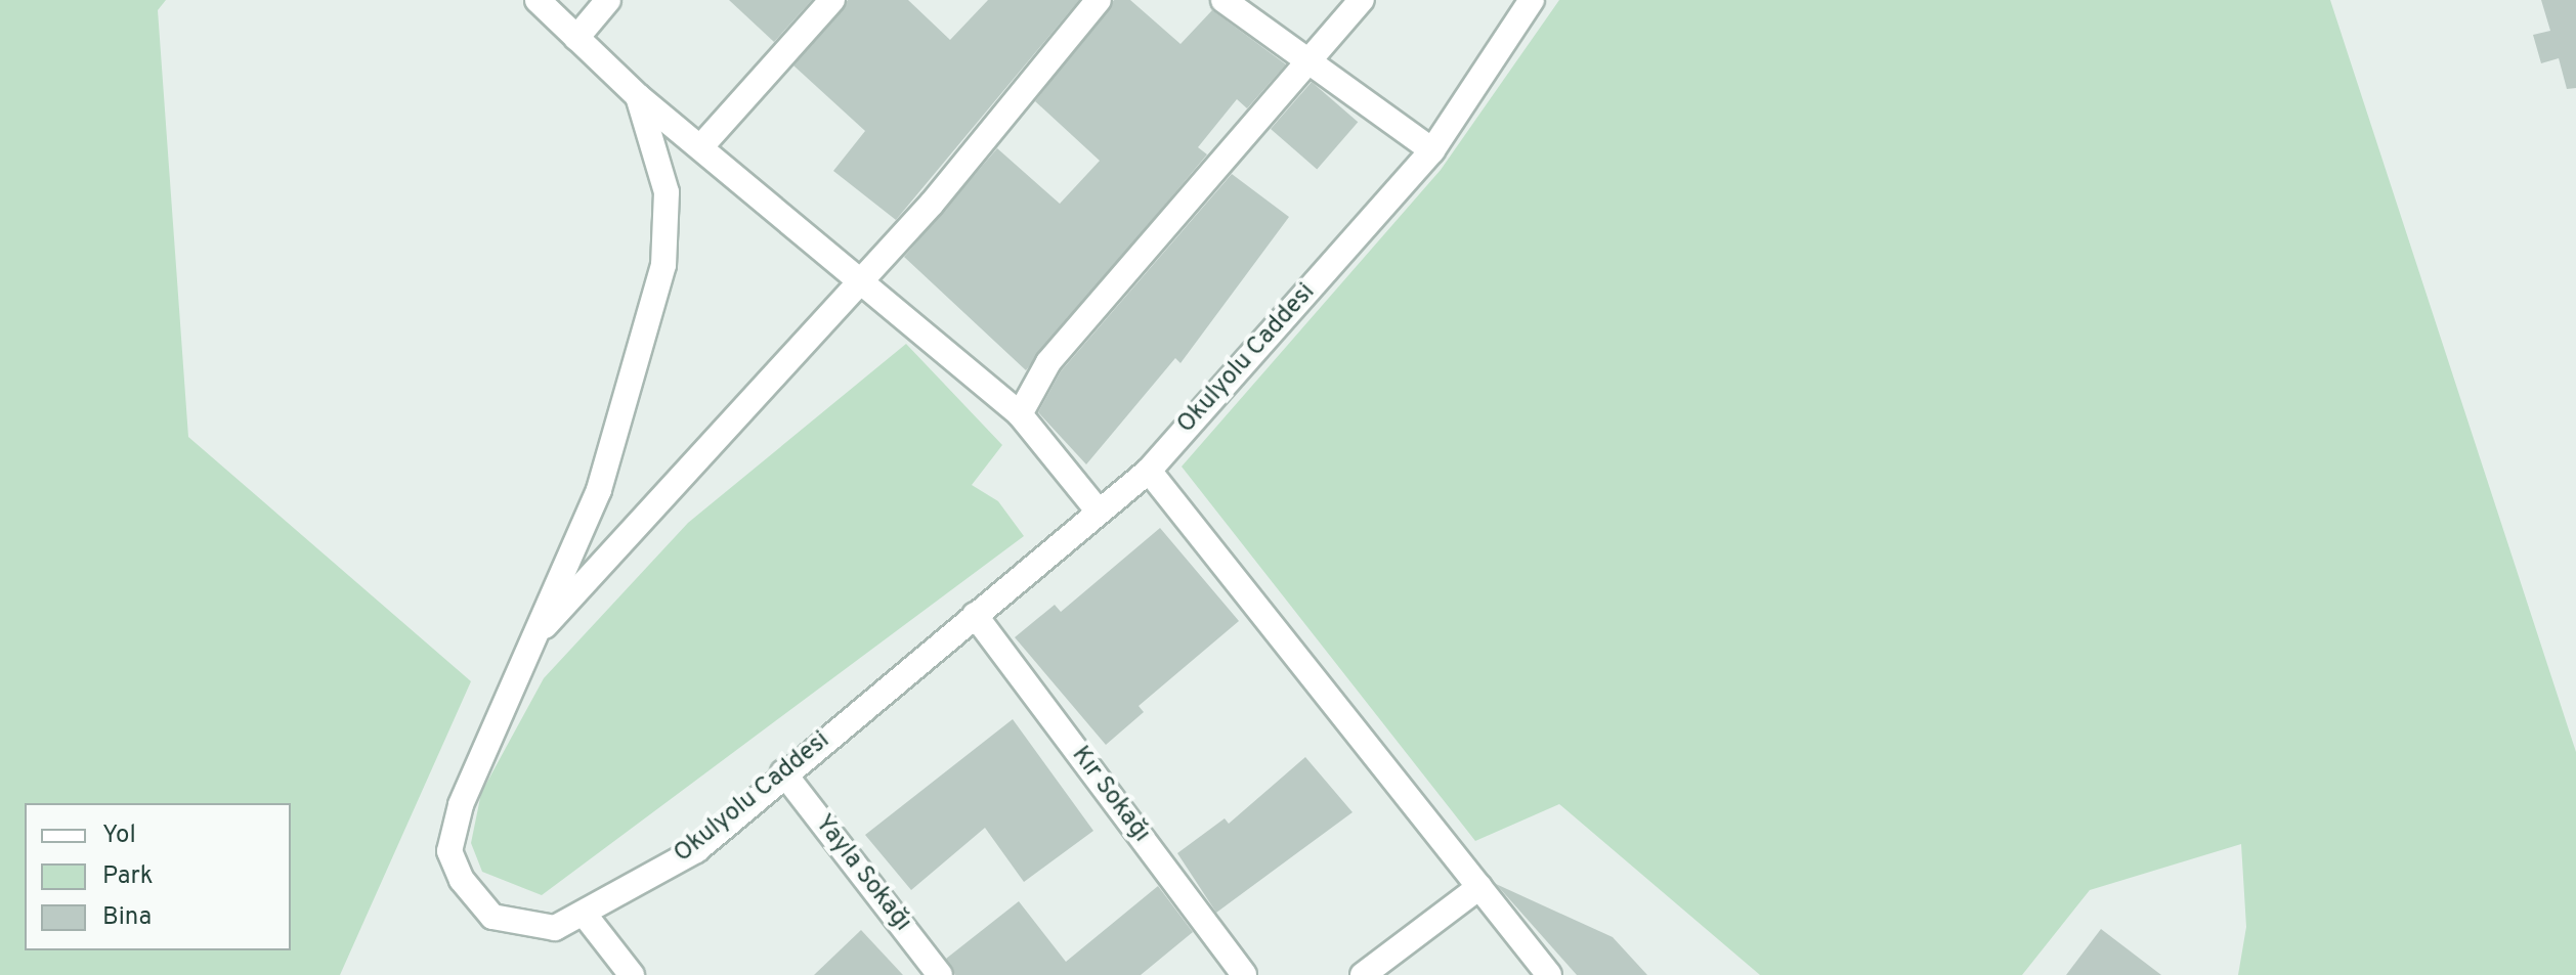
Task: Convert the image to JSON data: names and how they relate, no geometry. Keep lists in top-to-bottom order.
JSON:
{
  "streets": {
    "street": ["Okulyolu Caddesi", "Kır Sokağı", "Yayla Sokağı"]
  },
  "crossings": [
    ["Okulyolu Caddesi", "Kır Sokağı"],
    ["Okulyolu Caddesi", "Yayla Sokağı"]
  ],
  "legend": ["Yol", "Park", "Bina"]
}
